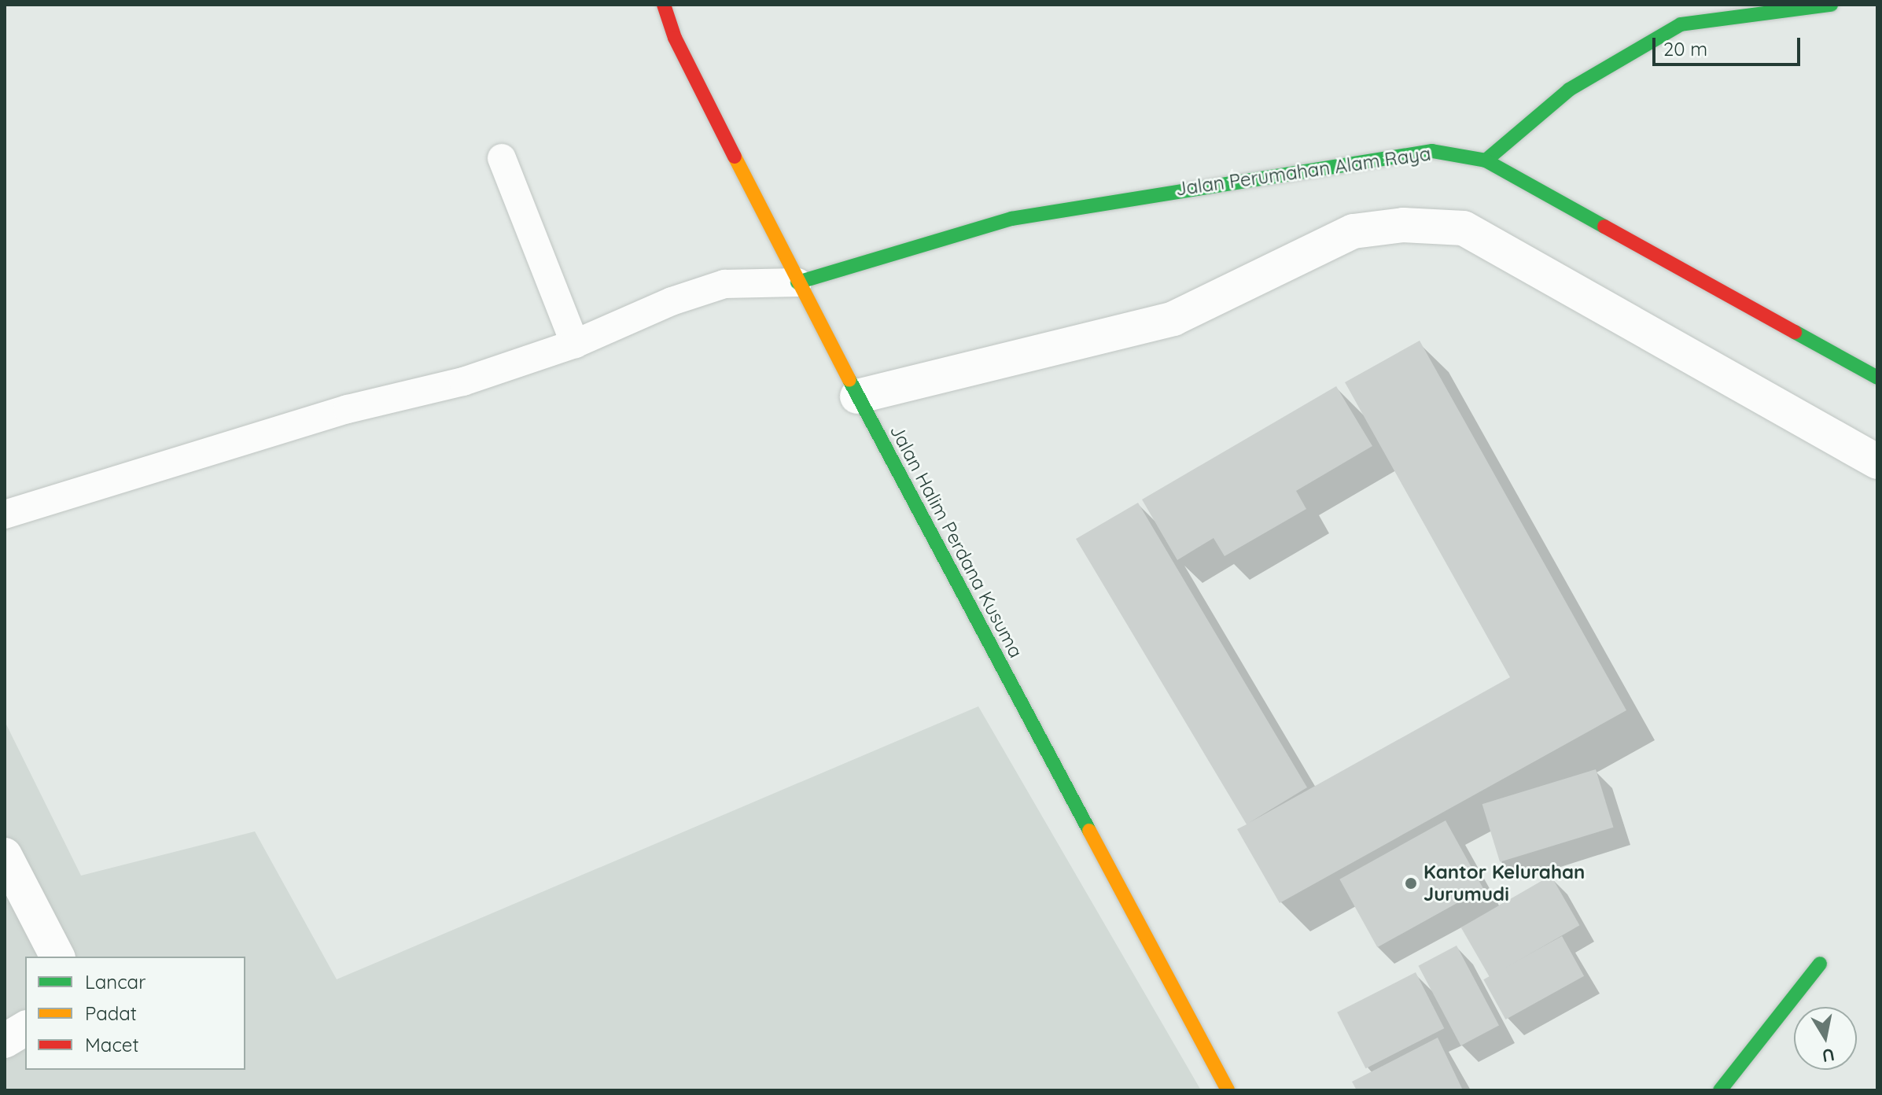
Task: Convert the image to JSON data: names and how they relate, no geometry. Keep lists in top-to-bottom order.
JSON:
{
  "streets": {
    "street": ["Jalan Perumahan Alam Raya", "Jalan Halim Perdana Kusuma"]
  },
  "crossings": [
    ["Jalan Perumahan Alam Raya", "Jalan Halim Perdana Kusuma"]
  ],
  "places": ["Kantor Kelurahan Jurumudi"],
  "legend": ["Lancar", "Padat", "Macet"],
  "scale_bar": "20 m",
  "north": "bottom"
}
